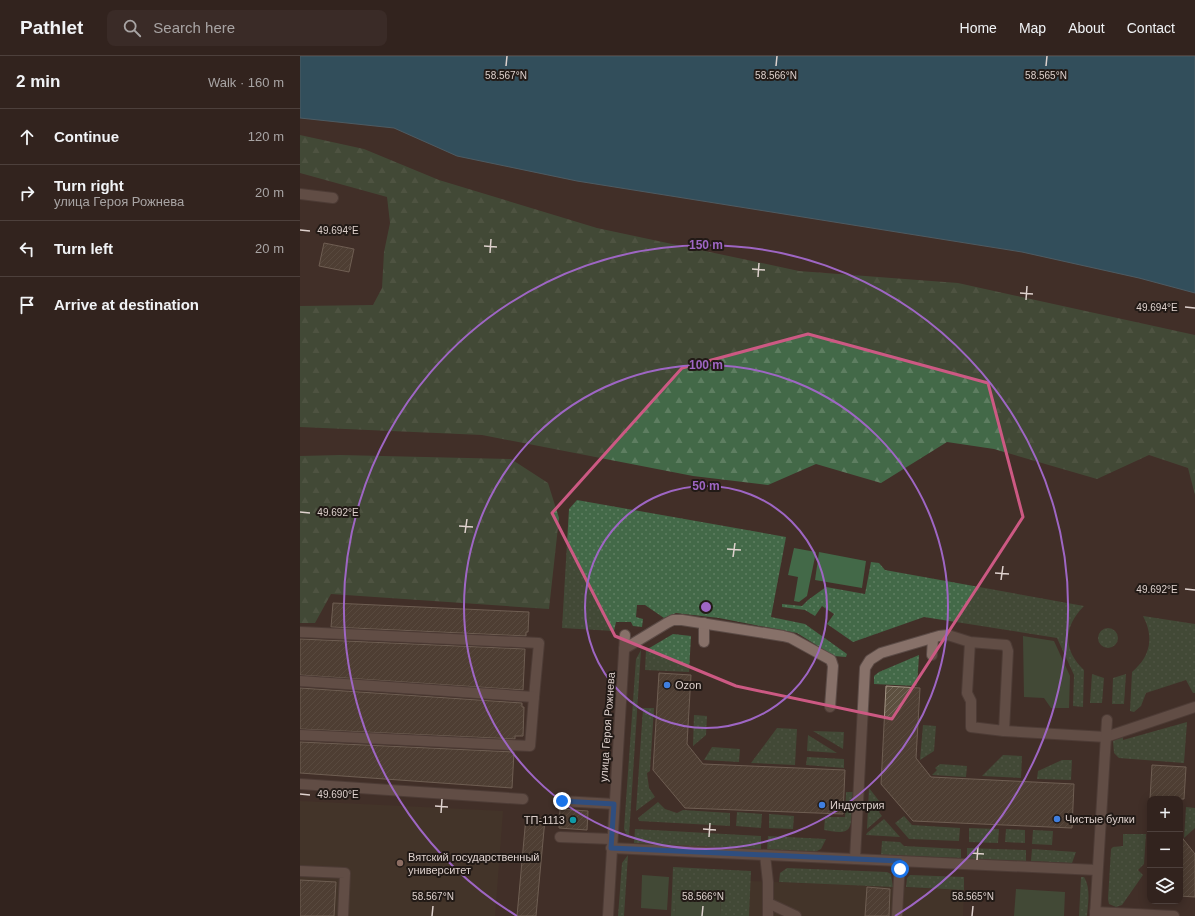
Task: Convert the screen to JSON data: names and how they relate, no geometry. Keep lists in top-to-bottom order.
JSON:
{
  "streets": {
    "street": ["улица Героя Рожнева"]
  },
  "places": [
    "Ozon",
    "Индустрия",
    "Чистые булки",
    "ТП-1113",
    "Вятский государственный университет"
  ],
  "page": {
    "header": "Pathlet",
    "search": "Search here",
    "nav": [
      "Home",
      "Map",
      "About",
      "Contact"
    ],
    "heading": ["2 min", "Walk · 160 m"],
    "list": [
      ["Continue", "120 m"],
      ["Turn right", "улица Героя Рожнева", "20 m"],
      ["Turn left", "20 m"],
      "Arrive at destination"
    ],
    "map_buttons": ["+", "−"]
  },
  "coordinates": [
    "58.567°N",
    "58.566°N",
    "58.565°N",
    "49.694°E",
    "49.692°E",
    "49.690°E"
  ],
  "rings": ["150 m", "100 m", "50 m"]
}
